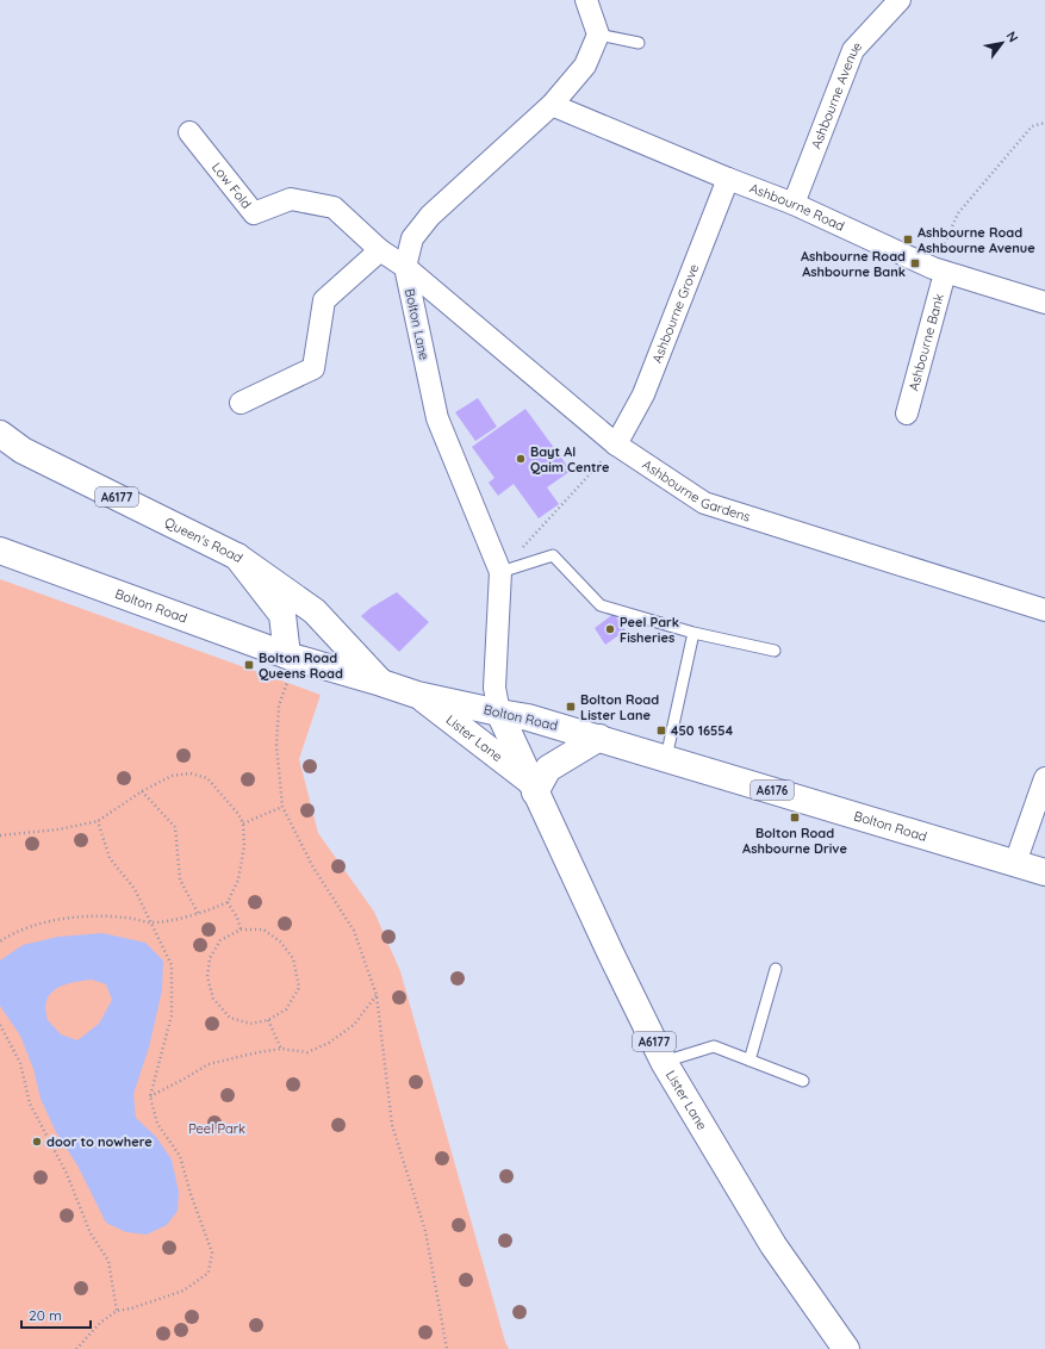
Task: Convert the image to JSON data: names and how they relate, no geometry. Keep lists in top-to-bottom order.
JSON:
{
  "streets": {
    "main road": [
      "A6177",
      "Queen's Road",
      "Bolton Road",
      "Lister Lane",
      "A6176"
    ],
    "street": [
      "Ashbourne Avenue",
      "Low Fold",
      "Ashbourne Road",
      "Ashbourne Grove",
      "Bolton Lane",
      "Ashbourne Bank",
      "Ashbourne Gardens"
    ]
  },
  "crossings": [
    ["Ashbourne Avenue", "Ashbourne Road"],
    ["Low Fold", "Bolton Lane"],
    ["Low Fold", "Ashbourne Gardens"],
    ["Ashbourne Road", "Ashbourne Grove"],
    ["Ashbourne Road", "Bolton Lane"],
    ["Ashbourne Road", "Ashbourne Bank"],
    ["Ashbourne Grove", "Ashbourne Gardens"],
    ["Bolton Lane", "Ashbourne Gardens"],
    ["Bolton Lane", "Bolton Road"],
    ["Bolton Lane", "Lister Lane"],
    ["Queen's Road", "Bolton Road"],
    ["Bolton Road", "Lister Lane"]
  ],
  "parks": ["Peel Park"],
  "places": {
    "transit": [
      "Ashbourne Road Ashbourne Avenue",
      "Ashbourne Road Ashbourne Bank",
      "Bolton Road Queens Road",
      "Bolton Road Lister Lane",
      "450 16554",
      "Bolton Road Ashbourne Drive"
    ],
    "other": ["Bayt Al Qaim Centre", "Peel Park Fisheries", "door to nowhere"]
  },
  "scale_bar": "20 m",
  "north": "top right"
}
